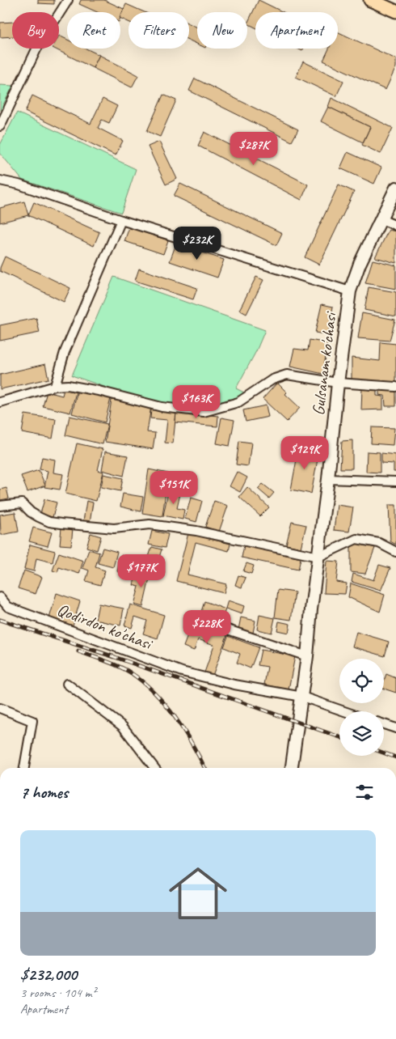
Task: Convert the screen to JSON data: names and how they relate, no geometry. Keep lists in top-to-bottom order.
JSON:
{
  "streets": {
    "main road": ["Gulsanam ko'chasi"],
    "street": ["Qodirdon ko'chasi"]
  },
  "crossings": [
    ["Gulsanam ko'chasi", "Qodirdon ko'chasi"]
  ],
  "page": {
    "chip": [
      "Buy",
      "Rent",
      "Filters",
      "New",
      "Apartment"
    ],
    "price": [
      "$287K",
      "$232K",
      "$163K",
      "$129K",
      "$151K",
      "$177K",
      "$228K"
    ],
    "heading": "7 homes",
    "list": [
      {
        "name": "$232,000",
        "note": "3 rooms · 104 m² · Apartment"
      }
    ]
  }
}
